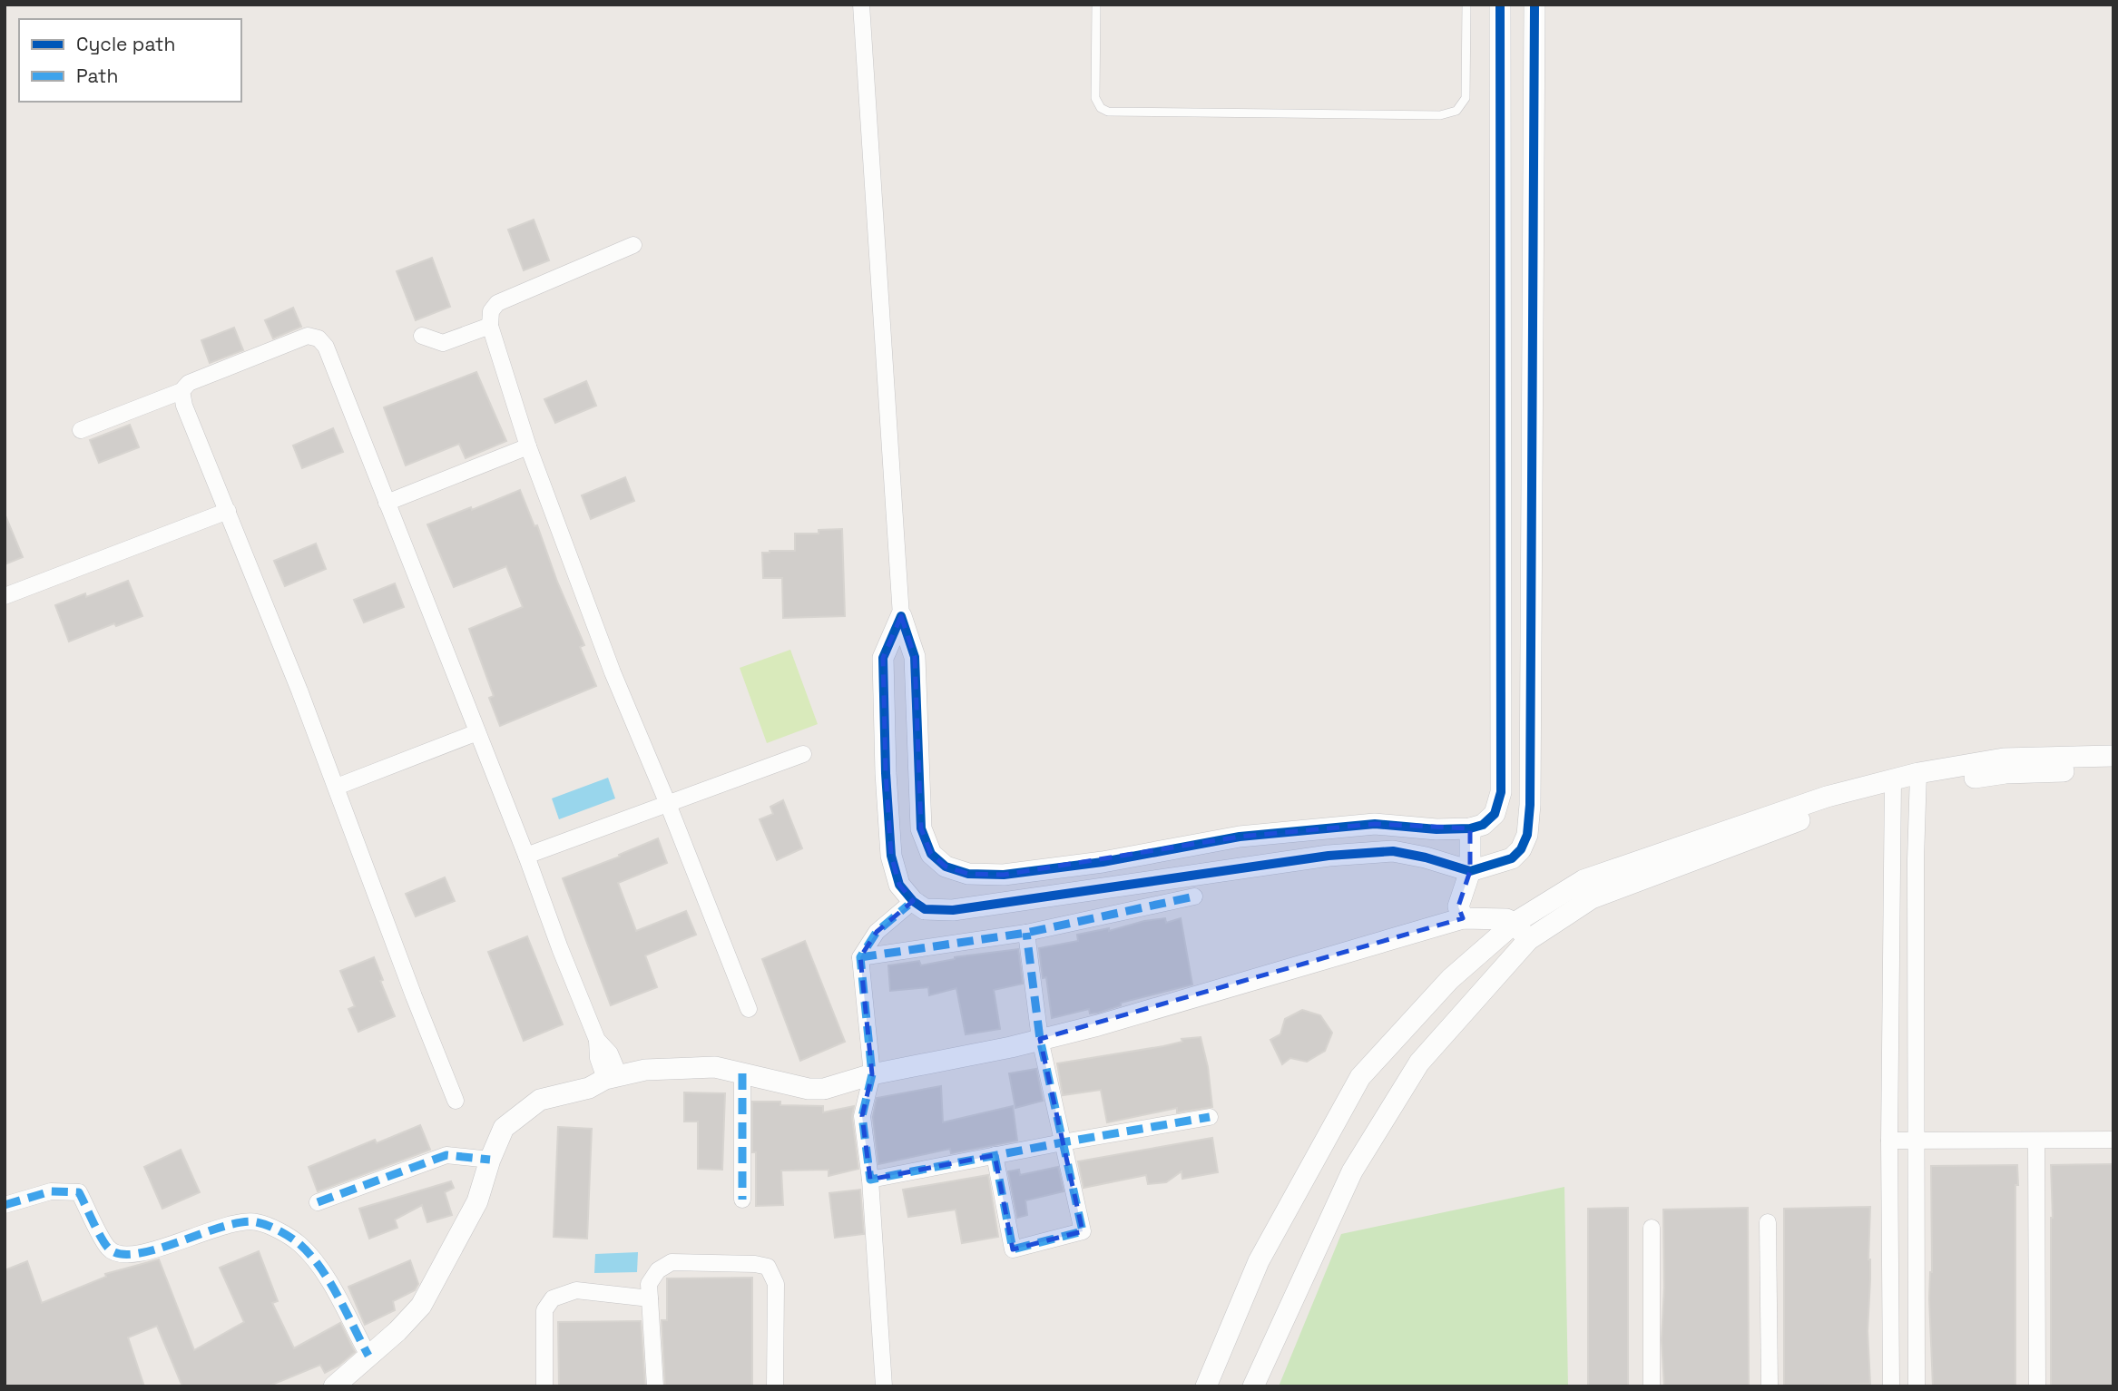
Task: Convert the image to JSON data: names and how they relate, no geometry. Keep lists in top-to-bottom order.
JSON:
{
  "legend": ["Cycle path", "Path"]
}
